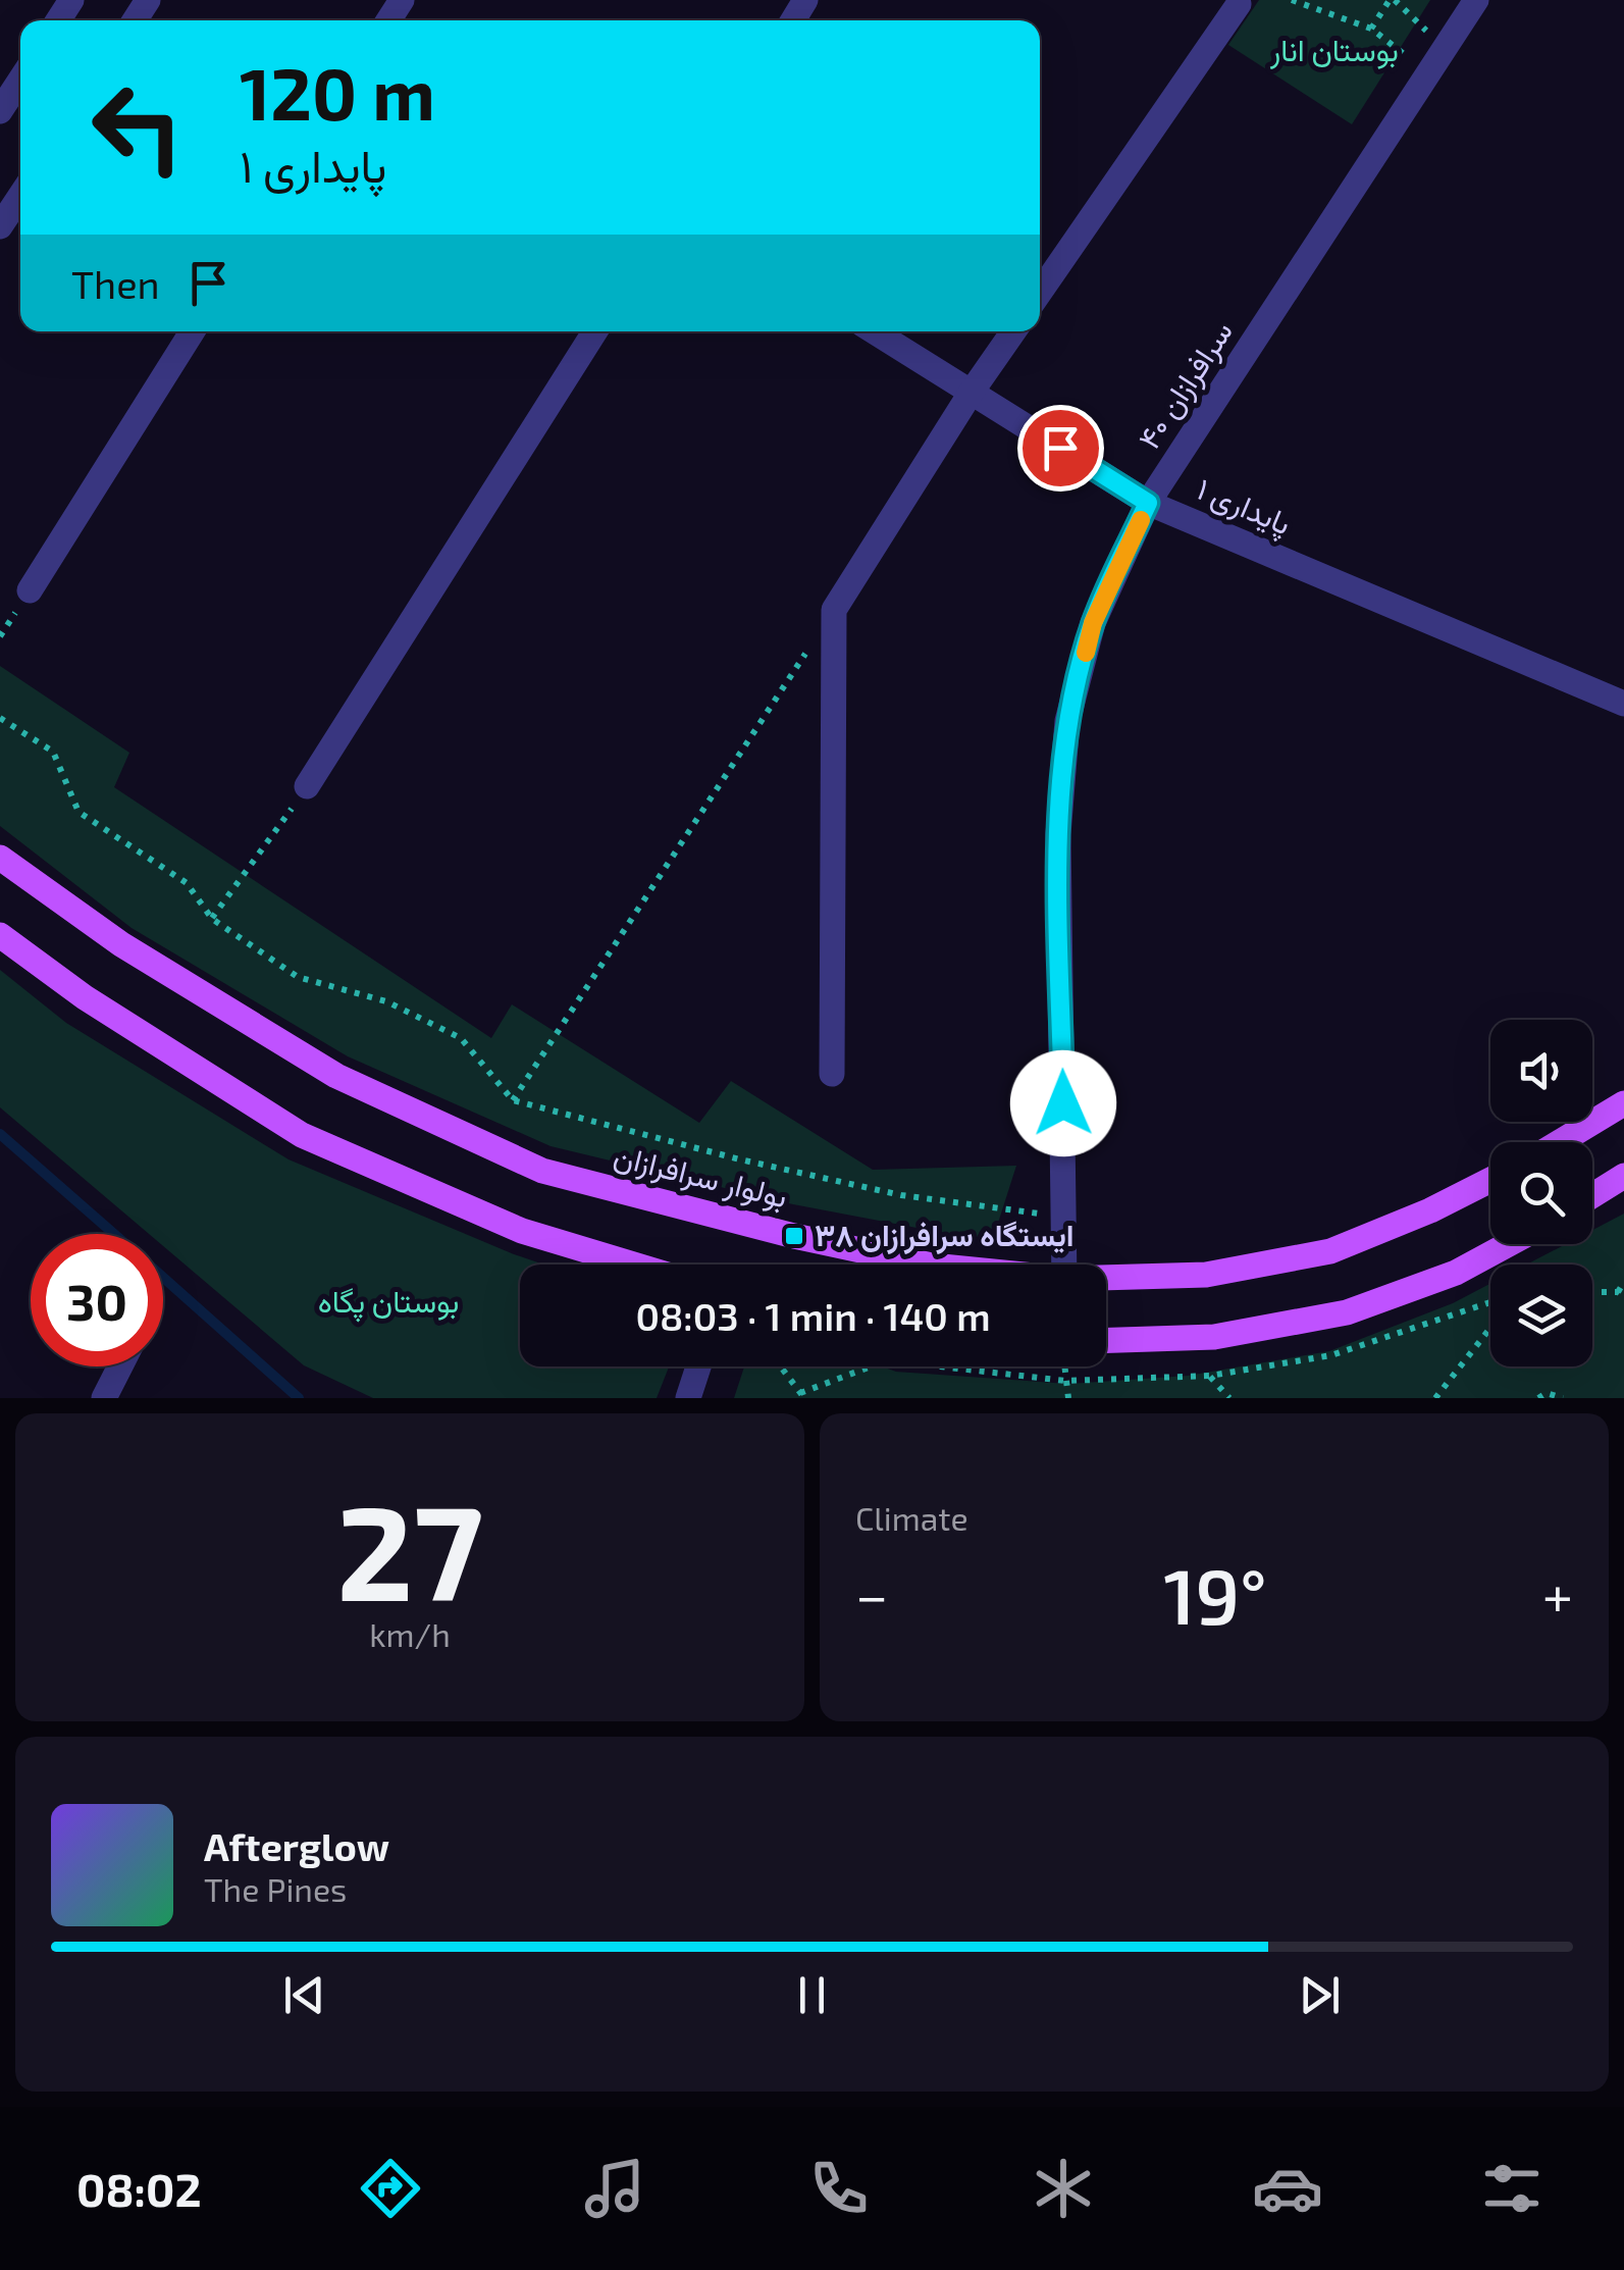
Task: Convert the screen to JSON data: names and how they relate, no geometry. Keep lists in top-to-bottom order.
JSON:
{
  "streets": {
    "main road": ["بولوار سرافرازان"],
    "street": ["سرافرازان ۴۰", "پایداری ۱"]
  },
  "crossings": [
    ["سرافرازان ۴۰", "پایداری ۱"]
  ],
  "parks": ["بوستان انار", "بوستان پگاه"],
  "places": {
    "transit": ["ایستگاه سرافرازان ۳۸"]
  },
  "page": {
    "turn": ["120 m", "پایداری ۱"],
    "then": "Then",
    "limit": "30",
    "trip": "08:03 · 1 min · 140 m",
    "tile": [
      ["27", "km/h"],
      "Climate"
    ],
    "heat": ["−", "19°", "+"],
    "song": ["Afterglow", "The Pines"],
    "tabs": "08:02"
  }
}
